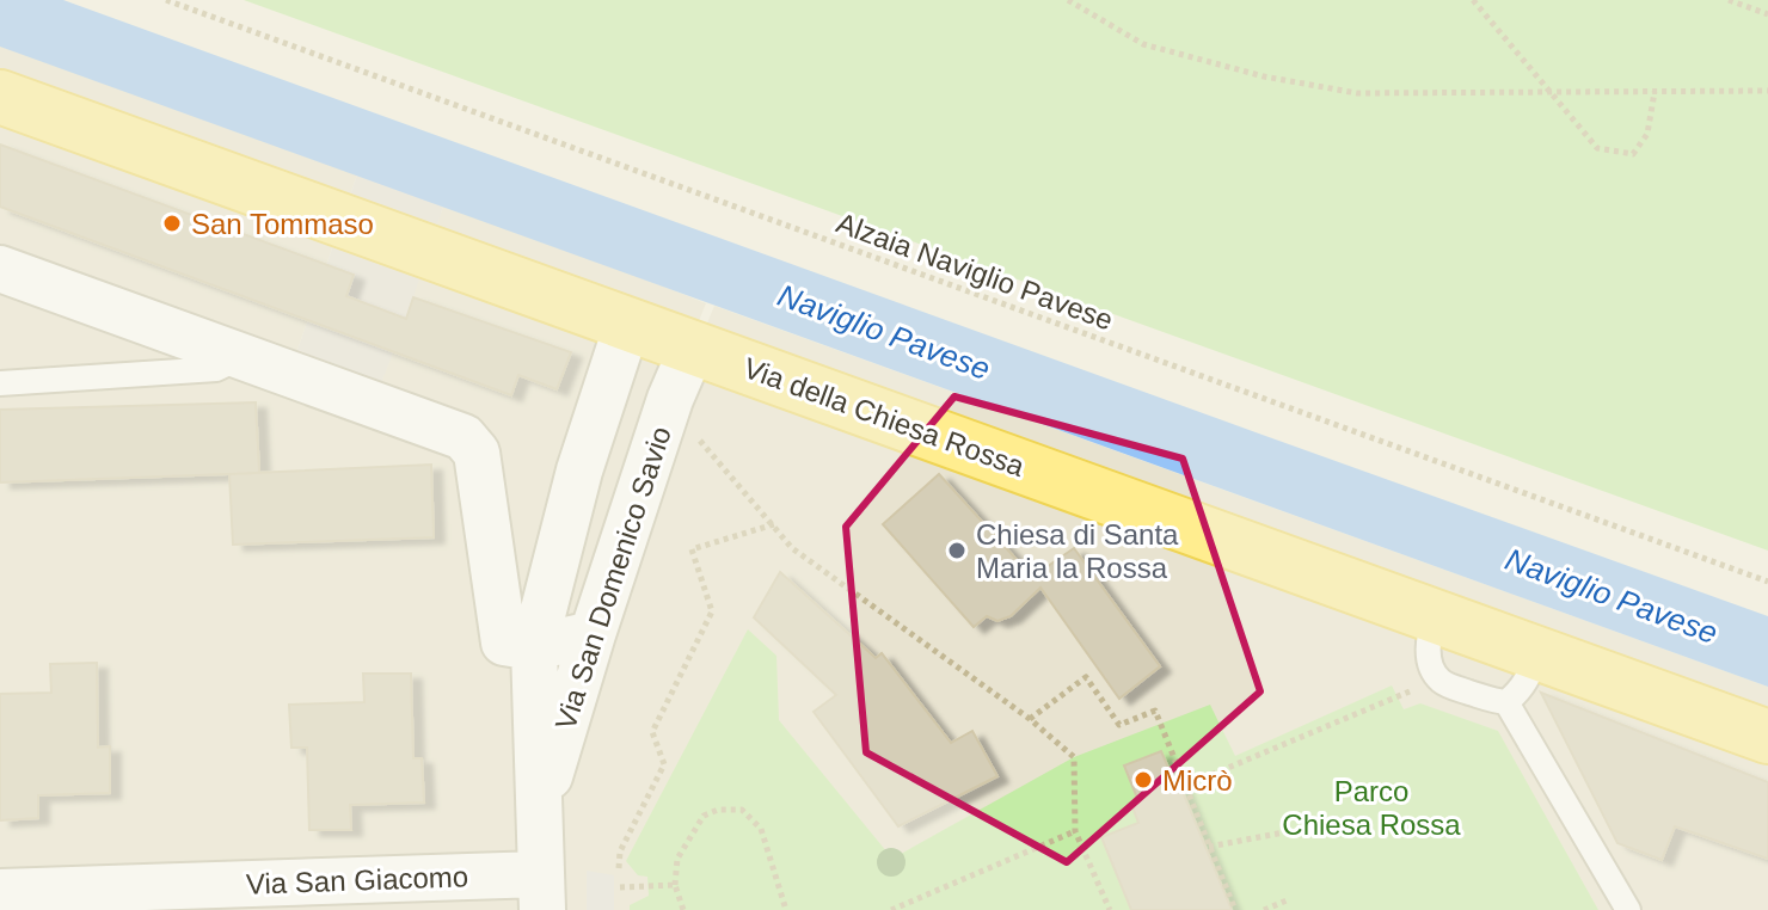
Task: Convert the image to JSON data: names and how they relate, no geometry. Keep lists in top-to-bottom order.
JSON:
{
  "streets": {
    "main road": ["Via della Chiesa Rossa"],
    "street": ["Via San Domenico Savio", "Via San Giacomo"],
    "path": ["Alzaia Naviglio Pavese"]
  },
  "crossings": [
    ["Via della Chiesa Rossa", "Via San Domenico Savio"],
    ["Via San Domenico Savio", "Via San Giacomo"]
  ],
  "water": ["Naviglio Pavese"],
  "parks": ["Parco Chiesa Rossa"],
  "places": ["San Tommaso", "Chiesa di Santa Maria la Rossa", "Micrò"]
}
